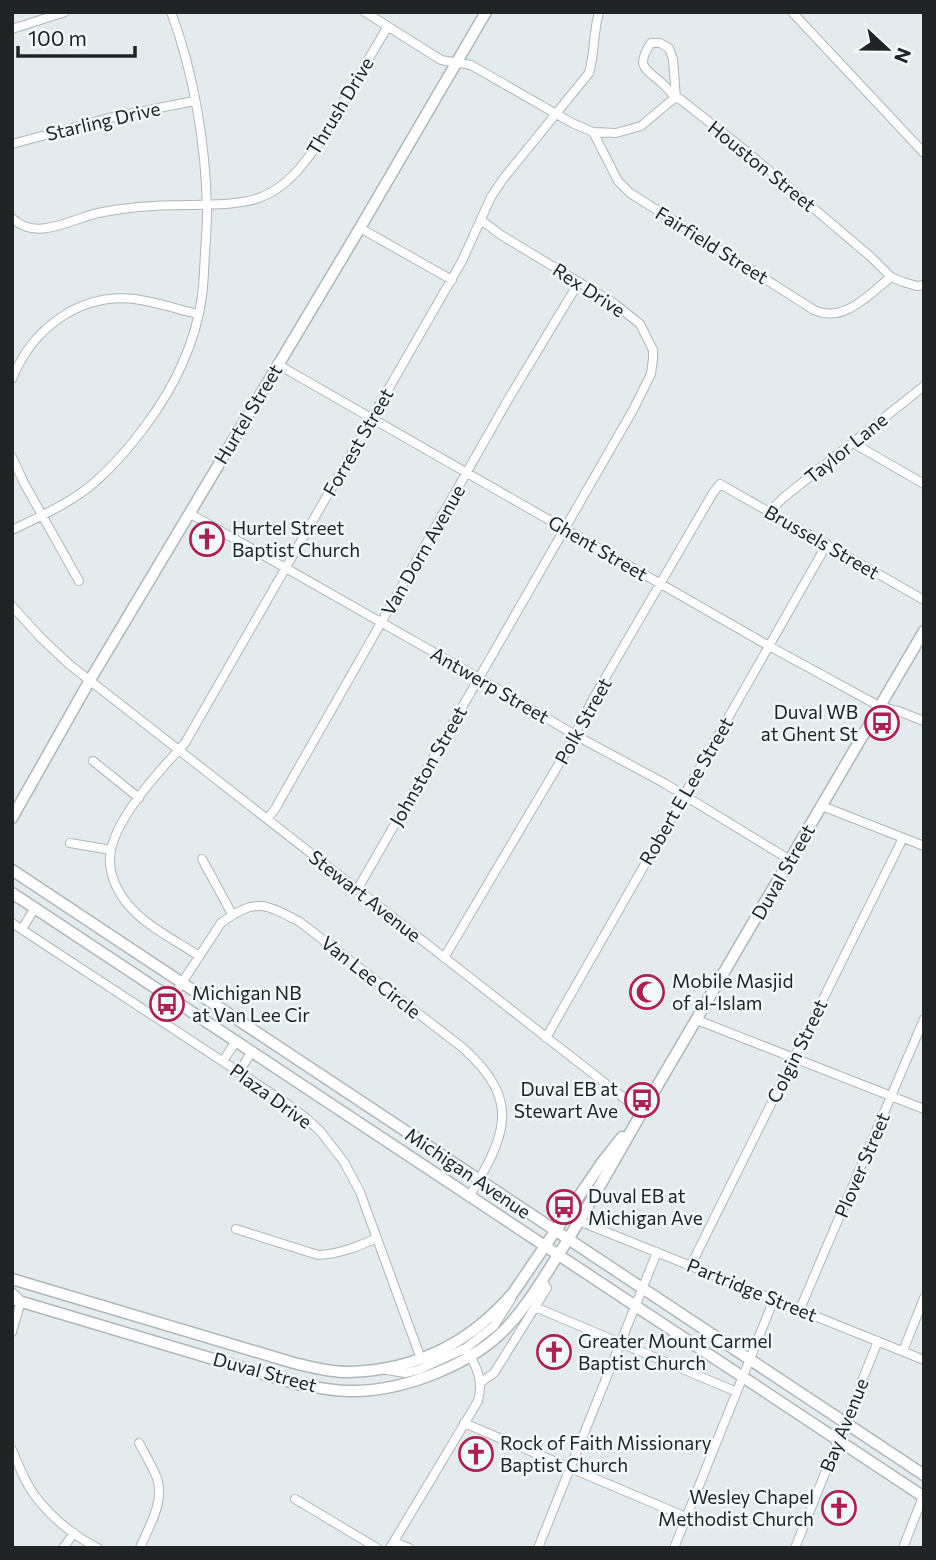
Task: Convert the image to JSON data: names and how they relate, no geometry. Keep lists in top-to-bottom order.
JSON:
{
  "streets": {
    "street": [
      "Thrush Drive",
      "Starling Drive",
      "Houston Street",
      "Fairfield Street",
      "Rex Drive",
      "Hurtel Street",
      "Forrest Street",
      "Taylor Lane",
      "Brussels Street",
      "Ghent Street",
      "Van Dorn Avenue",
      "Antwerp Street",
      "Polk Street",
      "Johnston Street",
      "Robert E Lee Street",
      "Duval Street",
      "Stewart Avenue",
      "Van Lee Circle",
      "Colgin Street",
      "Plaza Drive",
      "Plover Street",
      "Michigan Avenue",
      "Partridge Street",
      "Bay Avenue"
    ]
  },
  "crossings": [
    ["Houston Street", "Fairfield Street"],
    ["Rex Drive", "Forrest Street"],
    ["Rex Drive", "Van Dorn Avenue"],
    ["Rex Drive", "Johnston Street"],
    ["Hurtel Street", "Ghent Street"],
    ["Hurtel Street", "Antwerp Street"],
    ["Hurtel Street", "Stewart Avenue"],
    ["Forrest Street", "Ghent Street"],
    ["Forrest Street", "Antwerp Street"],
    ["Forrest Street", "Stewart Avenue"],
    ["Taylor Lane", "Brussels Street"],
    ["Brussels Street", "Polk Street"],
    ["Brussels Street", "Robert E Lee Street"],
    ["Ghent Street", "Van Dorn Avenue"],
    ["Ghent Street", "Polk Street"],
    ["Ghent Street", "Johnston Street"],
    ["Ghent Street", "Robert E Lee Street"],
    ["Ghent Street", "Duval Street"],
    ["Van Dorn Avenue", "Antwerp Street"],
    ["Van Dorn Avenue", "Stewart Avenue"],
    ["Antwerp Street", "Polk Street"],
    ["Antwerp Street", "Johnston Street"],
    ["Antwerp Street", "Robert E Lee Street"],
    ["Antwerp Street", "Duval Street"],
    ["Polk Street", "Stewart Avenue"],
    ["Johnston Street", "Stewart Avenue"],
    ["Robert E Lee Street", "Stewart Avenue"],
    ["Duval Street", "Stewart Avenue"],
    ["Duval Street", "Plaza Drive"],
    ["Duval Street", "Michigan Avenue"],
    ["Duval Street", "Partridge Street"],
    ["Van Lee Circle", "Michigan Avenue"],
    ["Colgin Street", "Partridge Street"],
    ["Plover Street", "Partridge Street"],
    ["Michigan Avenue", "Bay Avenue"],
    ["Partridge Street", "Bay Avenue"]
  ],
  "places": {
    "church": [
      "Hurtel Street Baptist Church",
      "Greater Mount Carmel Baptist Church",
      "Rock of Faith Missionary Baptist Church",
      "Wesley Chapel Methodist Church"
    ],
    "bus stop": [
      "Duval WB at Ghent St",
      "Michigan NB at Van Lee Cir",
      "Duval EB at Stewart Ave",
      "Duval EB at Michigan Ave"
    ],
    "mosque": ["Mobile Masjid of al-Islam"]
  },
  "scale_bar": "100 m",
  "north": "right"
}
